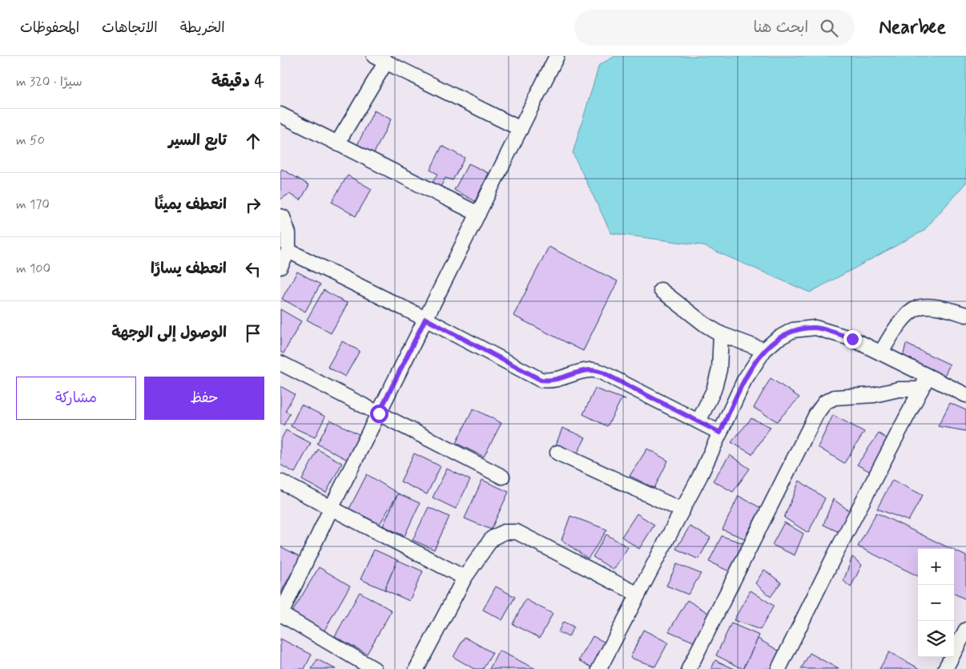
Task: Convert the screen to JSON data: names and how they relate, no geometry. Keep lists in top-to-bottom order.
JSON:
{
  "page": {
    "header": "Nearbee",
    "search": "ابحث هنا",
    "nav": ["الخريطة", "الاتجاهات", "المحفوظات"],
    "heading": ["4 دقيقة", "سيرًا · 320 m"],
    "list": [
      ["تابع السير", "50 m"],
      ["انعطف يمينًا", "170 m"],
      ["انعطف يسارًا", "100 m"],
      "الوصول إلى الوجهة"
    ],
    "buttons": ["حفظ", "مشاركة"],
    "map_buttons": ["+", "−"]
  }
}
